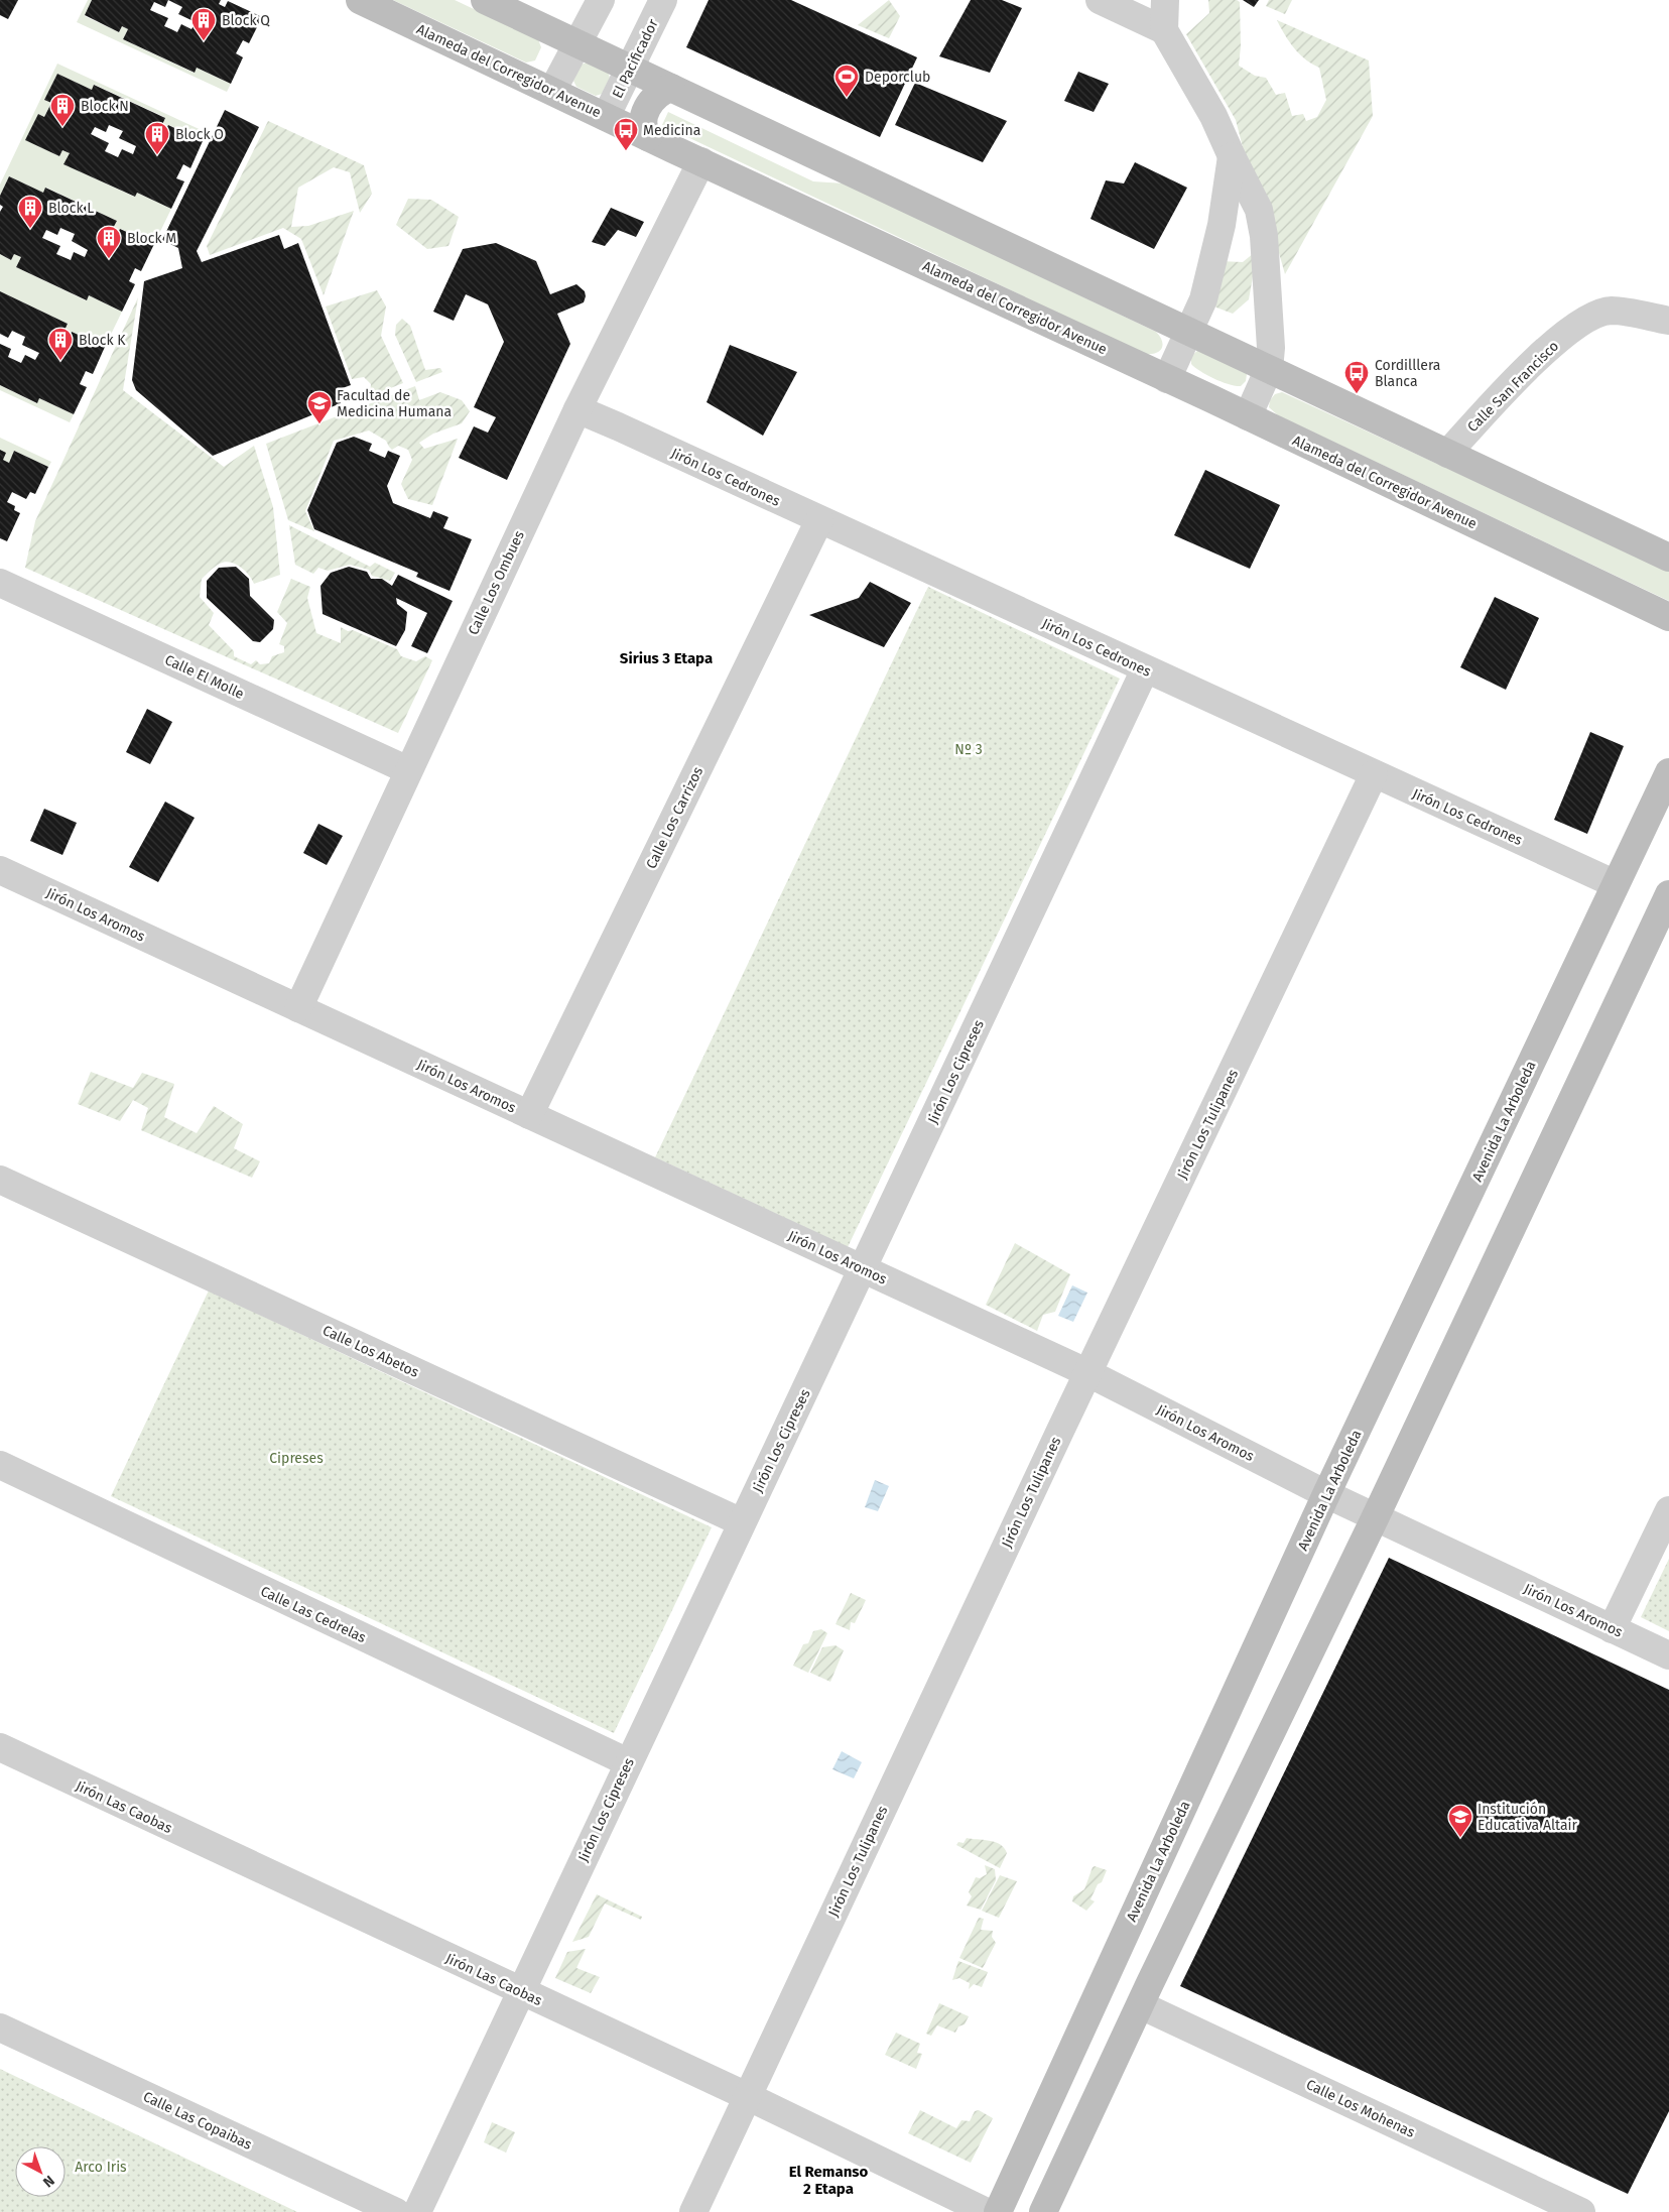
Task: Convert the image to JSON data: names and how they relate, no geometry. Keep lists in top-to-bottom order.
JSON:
{
  "streets": {
    "street": [
      "El Pacificador",
      "Alameda del Corregidor Avenue",
      "Calle San Francisco",
      "Jirón Los Cedrones",
      "Calle Los Ombues",
      "Calle El Molle",
      "Calle Los Carrizos",
      "Jirón Los Aromos",
      "Jirón Los Cipreses",
      "Avenida La Arboleda",
      "Jirón Los Tulipanes",
      "Calle Los Abetos",
      "Calle Las Cedrelas",
      "Jirón Las Caobas",
      "Calle Los Mohenas",
      "Calle Las Copaibas"
    ]
  },
  "crossings": [
    ["El Pacificador", "Alameda del Corregidor Avenue"],
    ["Alameda del Corregidor Avenue", "Calle Los Ombues"],
    ["Jirón Los Cedrones", "Calle Los Ombues"],
    ["Jirón Los Cedrones", "Calle Los Carrizos"],
    ["Jirón Los Cedrones", "Jirón Los Cipreses"],
    ["Jirón Los Cedrones", "Avenida La Arboleda"],
    ["Jirón Los Cedrones", "Jirón Los Tulipanes"],
    ["Calle Los Ombues", "Calle El Molle"],
    ["Calle Los Ombues", "Jirón Los Aromos"],
    ["Calle Los Carrizos", "Jirón Los Aromos"],
    ["Jirón Los Aromos", "Jirón Los Cipreses"],
    ["Jirón Los Aromos", "Avenida La Arboleda"],
    ["Jirón Los Aromos", "Jirón Los Tulipanes"],
    ["Jirón Los Cipreses", "Calle Los Abetos"],
    ["Jirón Los Cipreses", "Calle Las Cedrelas"],
    ["Jirón Los Cipreses", "Jirón Las Caobas"],
    ["Jirón Los Tulipanes", "Jirón Las Caobas"]
  ],
  "districts": ["Sirius 3 Etapa", "El Remanso 2 Etapa"],
  "parks": ["Nº 3", "Cipreses", "Arco Iris"],
  "places": {
    "building": [
      "Block Q",
      "Block N",
      "Block O",
      "Block L",
      "Block M",
      "Block K"
    ],
    "sports": ["Deporclub"],
    "bus stop": ["Medicina", "Cordilllera Blanca"],
    "school or university": ["Facultad de Medicina Humana", "Institución Educativa Altair"]
  },
  "north": "bottom right"
}
